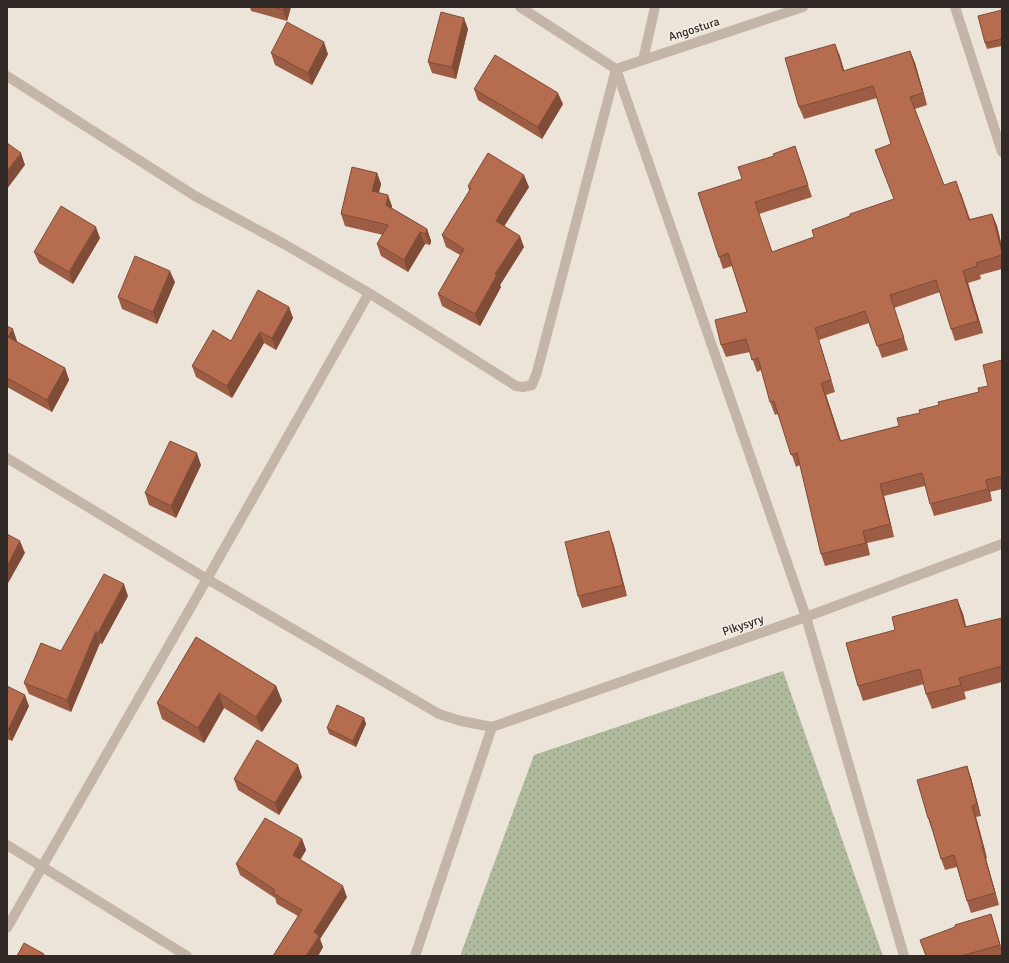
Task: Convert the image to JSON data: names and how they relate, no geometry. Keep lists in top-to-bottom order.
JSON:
{
  "streets": {
    "street": ["Angostura", "Pikysyry"]
  }
}
